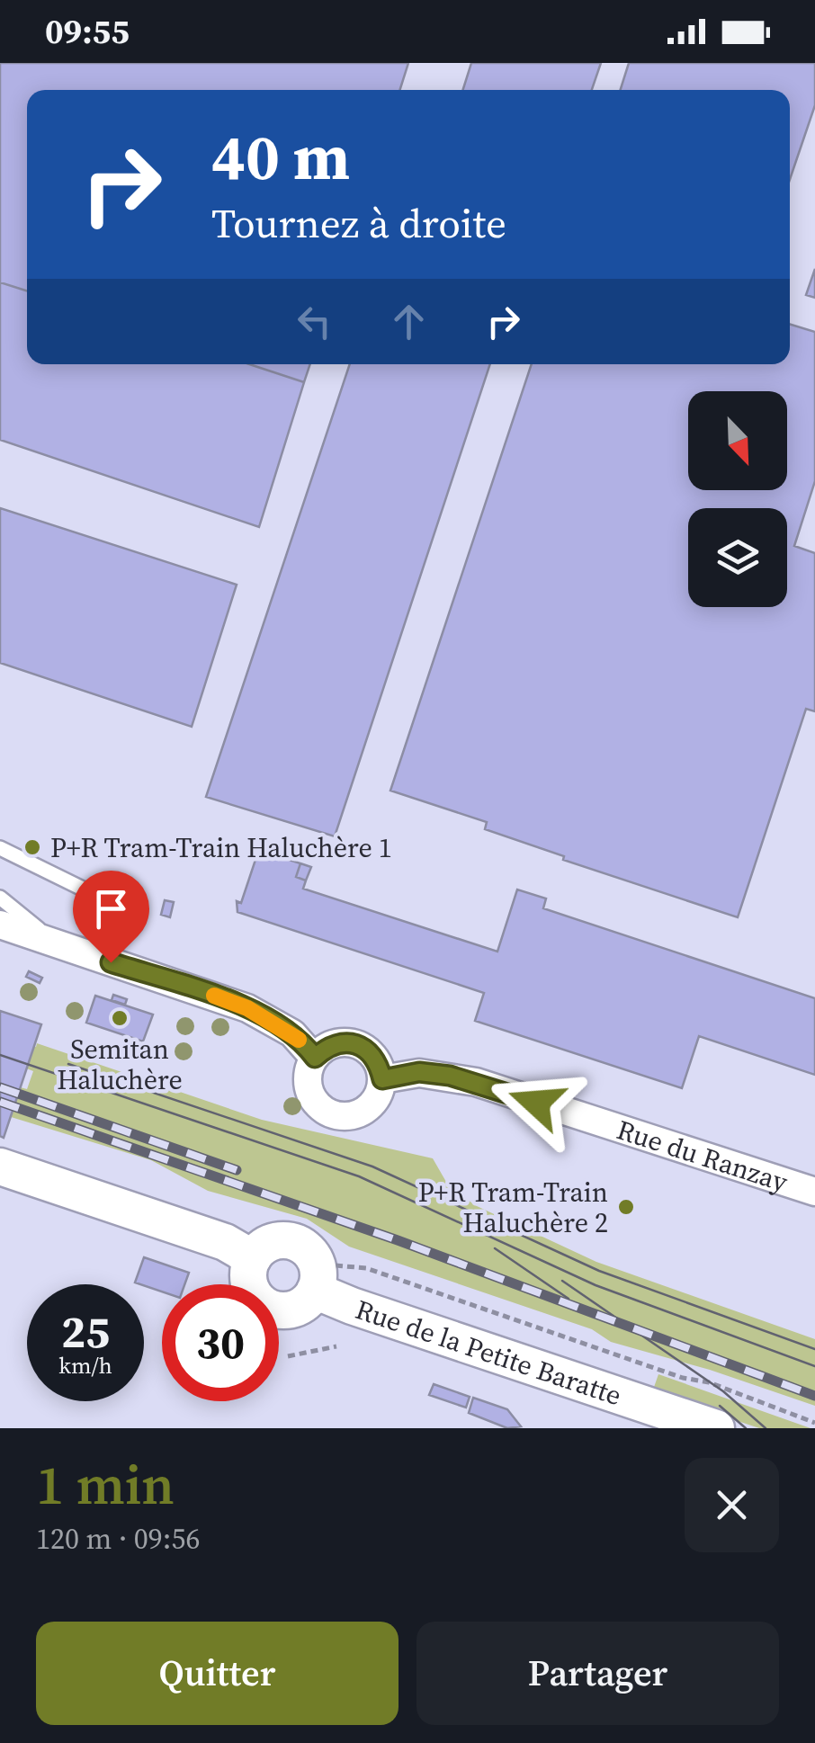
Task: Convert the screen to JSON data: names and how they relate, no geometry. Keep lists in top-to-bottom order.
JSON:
{
  "streets": {
    "street": ["Rue du Ranzay", "Rue de la Petite Baratte"]
  },
  "places": ["P+R Tram-Train Haluchère 1", "Semitan Haluchère", "P+R Tram-Train Haluchère 2"],
  "north": "bottom right",
  "page": {
    "status": "09:55",
    "turn": ["40 m", "Tournez à droite"],
    "speed": "25 km/h",
    "limit": "30",
    "heading": ["1 min", "120 m · 09:56"],
    "buttons": ["Quitter", "Partager"]
  }
}
